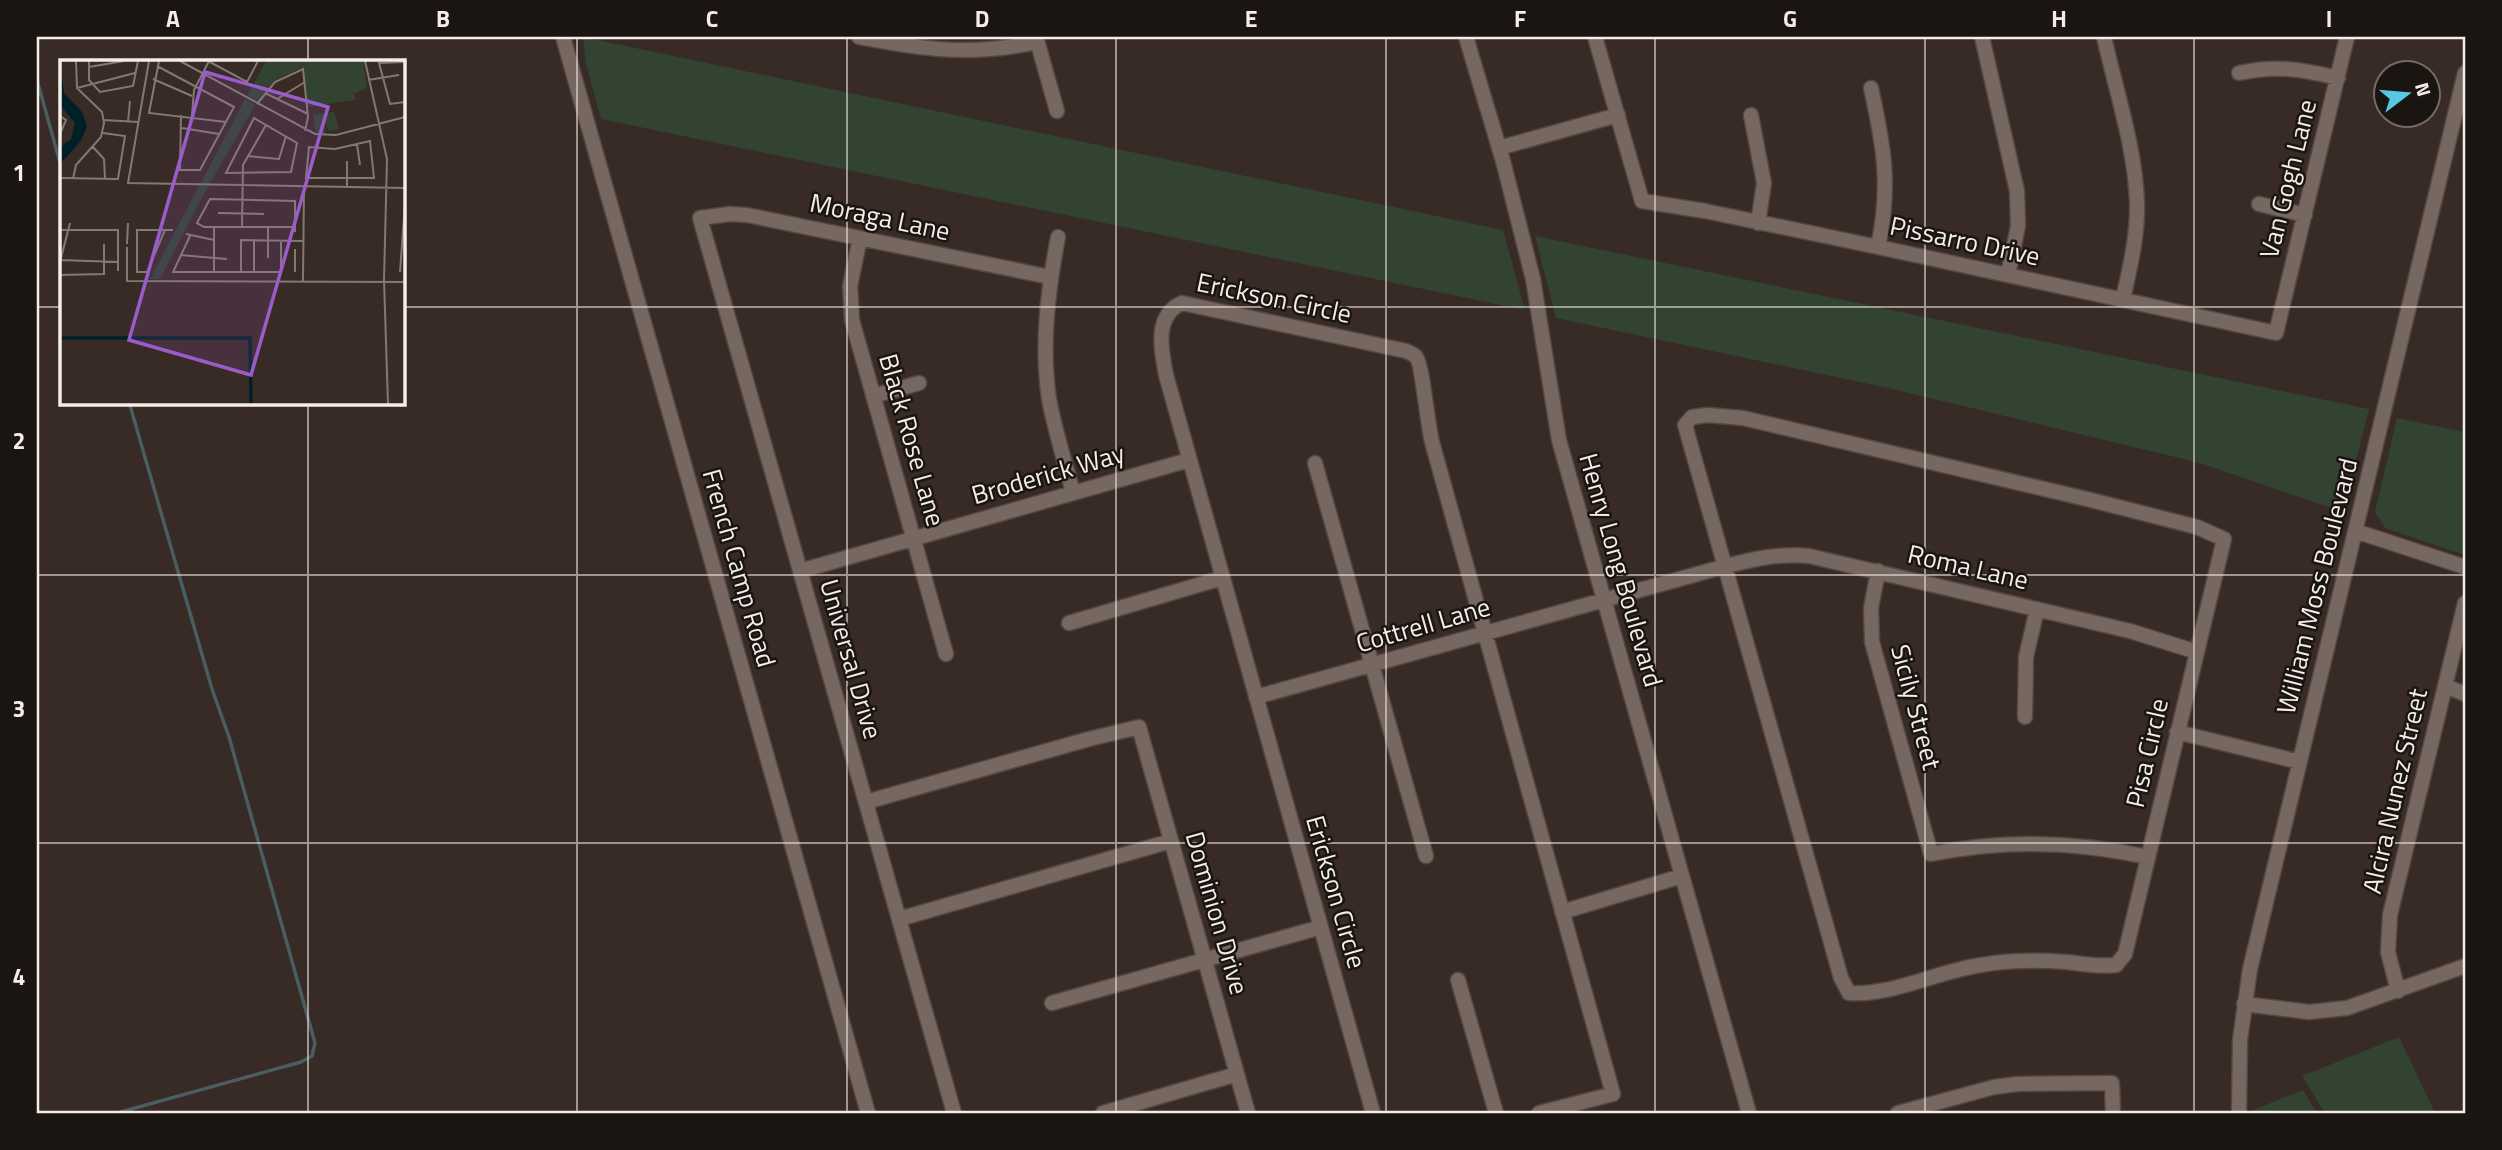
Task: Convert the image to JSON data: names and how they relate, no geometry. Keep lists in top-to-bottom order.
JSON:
{
  "streets": {
    "street": [
      "Van Gogh Lane",
      "Moraga Lane",
      "Pissarro Drive",
      "Erickson Circle",
      "Black Rose Lane",
      "Broderick Way",
      "Roma Lane",
      "French Camp Road",
      "Henry Long Boulevard",
      "William Moss Boulevard",
      "Cottrell Lane",
      "Universal Drive",
      "Sicily Street",
      "Pisa Circle",
      "Alcira Nunez Street",
      "Dominion Drive"
    ]
  },
  "crossings": [
    ["Van Gogh Lane", "Pissarro Drive"],
    ["Moraga Lane", "Black Rose Lane"],
    ["Moraga Lane", "Universal Drive"],
    ["Erickson Circle", "Broderick Way"],
    ["Erickson Circle", "Cottrell Lane"],
    ["Black Rose Lane", "Broderick Way"],
    ["Broderick Way", "Universal Drive"],
    ["Roma Lane", "Sicily Street"],
    ["Roma Lane", "Pisa Circle"],
    ["Henry Long Boulevard", "Cottrell Lane"],
    ["Universal Drive", "Dominion Drive"],
    ["Sicily Street", "Pisa Circle"]
  ],
  "north": "right",
  "grid": {
    "columns": [
      "A",
      "B",
      "C",
      "D",
      "E",
      "F",
      "G",
      "H",
      "I"
    ],
    "rows": [
      "1",
      "2",
      "3",
      "4"
    ]
  }
}
